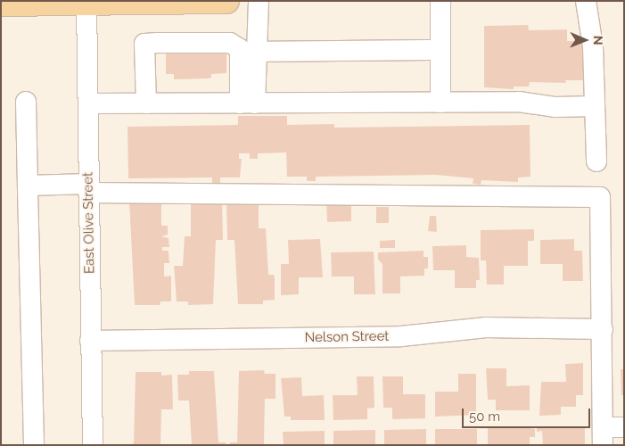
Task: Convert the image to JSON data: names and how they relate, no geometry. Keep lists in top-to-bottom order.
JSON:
{
  "streets": {
    "street": ["East Olive Street", "Nelson Street"]
  },
  "crossings": [
    ["East Olive Street", "Nelson Street"]
  ],
  "scale_bar": "50 m",
  "north": "right"
}
